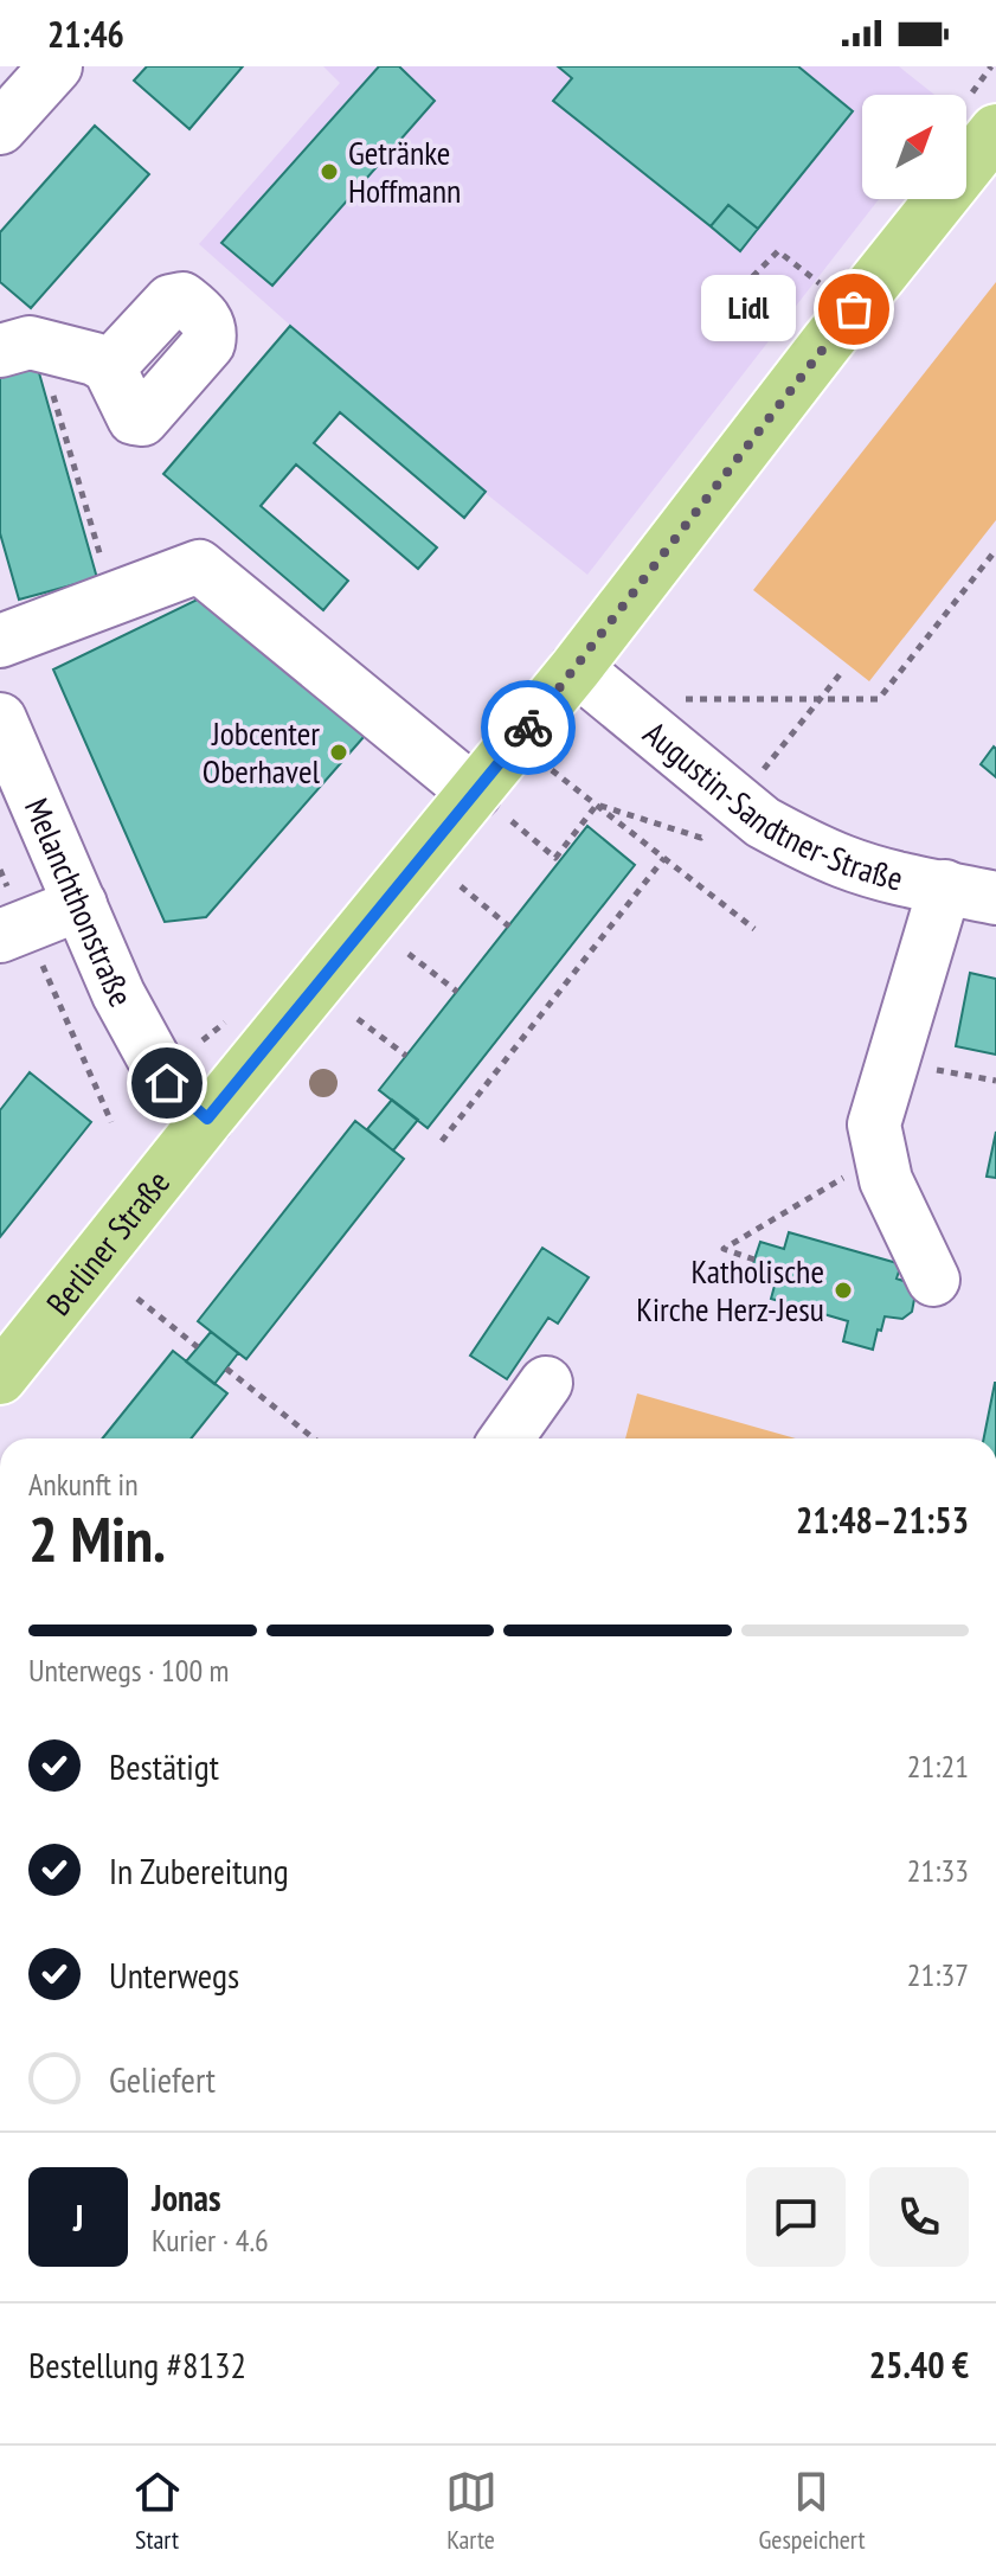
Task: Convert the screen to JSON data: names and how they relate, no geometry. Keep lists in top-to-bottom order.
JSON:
{
  "streets": {
    "main road": ["Berliner Straße"],
    "street": ["Augustin-Sandtner-Straße", "Melanchthonstraße"]
  },
  "crossings": [
    ["Augustin-Sandtner-Straße", "Berliner Straße"],
    ["Melanchthonstraße", "Berliner Straße"]
  ],
  "places": [
    "Getränke Hoffmann",
    "Lidl",
    "Jobcenter Oberhavel",
    "Katholische Kirche Herz-Jesu"
  ],
  "north": "top right",
  "page": {
    "status": "21:46",
    "bubble": "Lidl",
    "heading": ["2 Min.", "Ankunft in", "21:48–21:53"],
    "panel": [
      "Jonas",
      "Kurier · 4.6",
      "Bestellung #8132",
      "25.40 €"
    ],
    "bar": "Unterwegs · 100 m",
    "list": [
      ["Bestätigt", "21:21"],
      ["In Zubereitung", "21:33"],
      ["Unterwegs", "21:37"],
      "Geliefert"
    ],
    "round": "J",
    "tabs": ["Start", "Karte", "Gespeichert"]
  }
}
